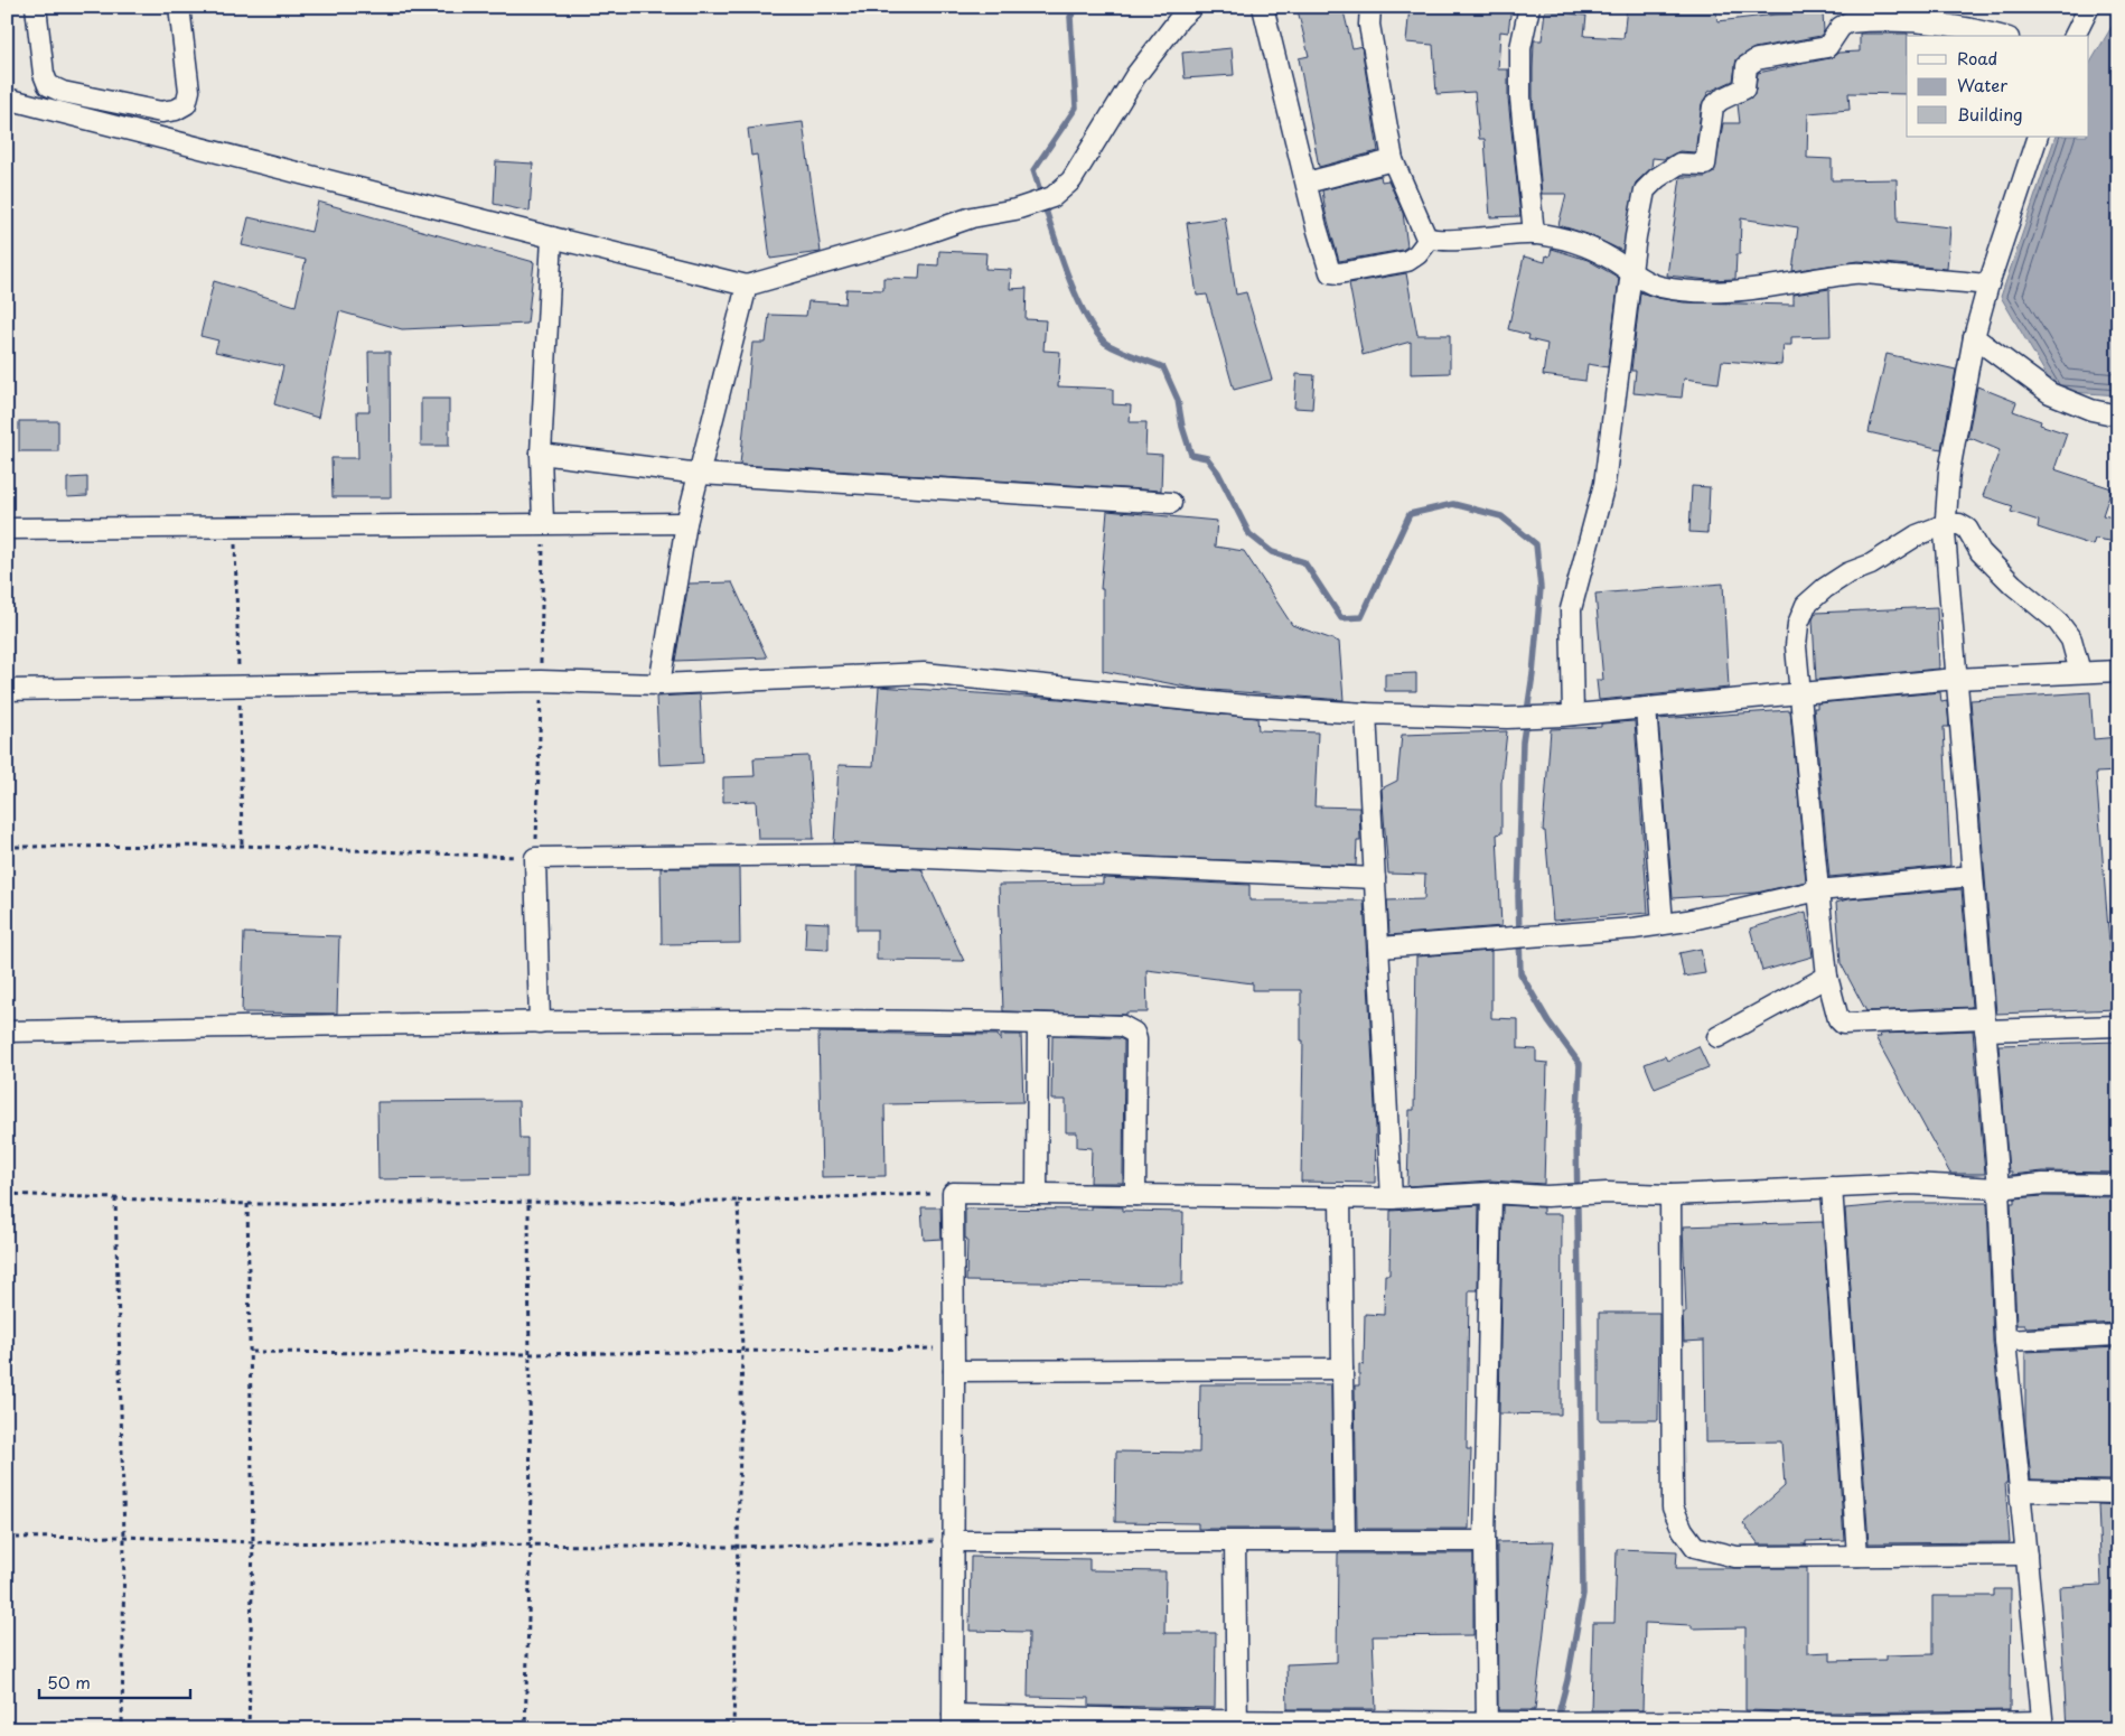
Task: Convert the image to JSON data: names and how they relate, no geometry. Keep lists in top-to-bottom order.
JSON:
{
  "legend": ["Road", "Water", "Building"],
  "scale_bar": "50 m"
}
